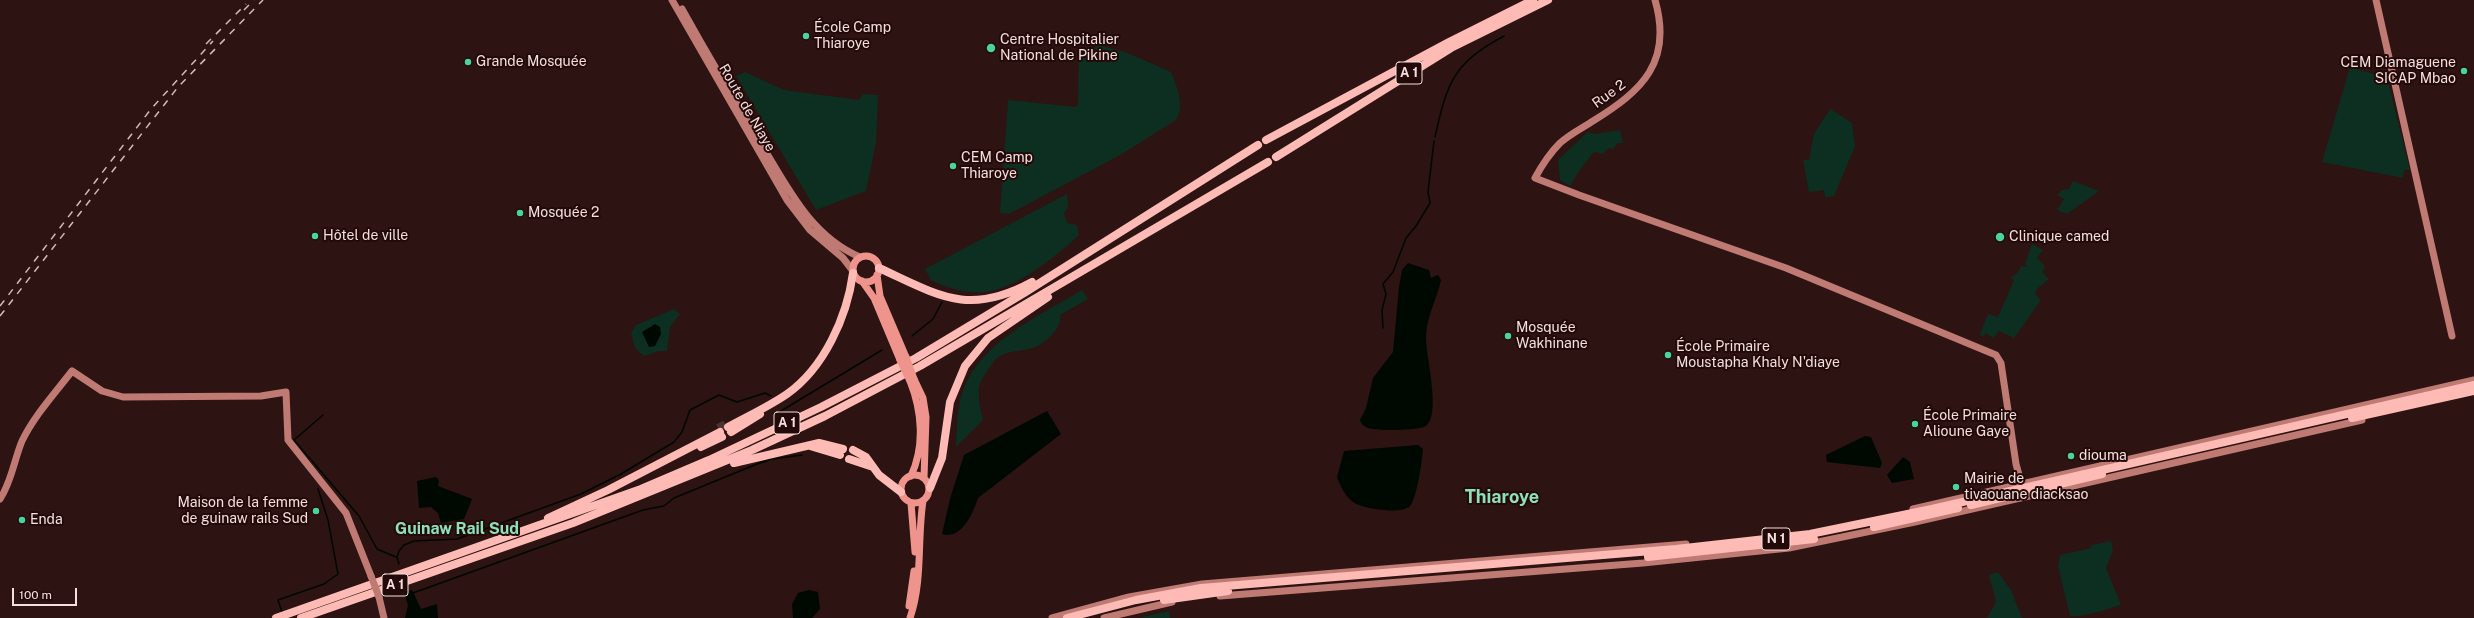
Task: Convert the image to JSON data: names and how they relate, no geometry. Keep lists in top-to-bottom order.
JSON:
{
  "streets": {
    "highway": ["A 1", "N 1"],
    "street": ["Rue 2", "Route de Niaye"]
  },
  "crossings": [
    ["Rue 2", "N 1"]
  ],
  "districts": ["Thiaroye", "Guinaw Rail Sud"],
  "places": [
    "École Camp Thiaroye",
    "Centre Hospitalier National de Pikine",
    "Grande Mosquée",
    "CEM Diamaguene SICAP Mbao",
    "CEM Camp Thiaroye",
    "Mosquée 2",
    "Hôtel de ville",
    "Clinique camed",
    "Mosquée Wakhinane",
    "École Primaire Moustapha Khaly N'diaye",
    "École Primaire Alioune Gaye",
    "diouma",
    "Mairie de tivaouane diacksao",
    "Maison de la femme de guinaw rails Sud",
    "Enda"
  ],
  "scale_bar": "100 m"
}
